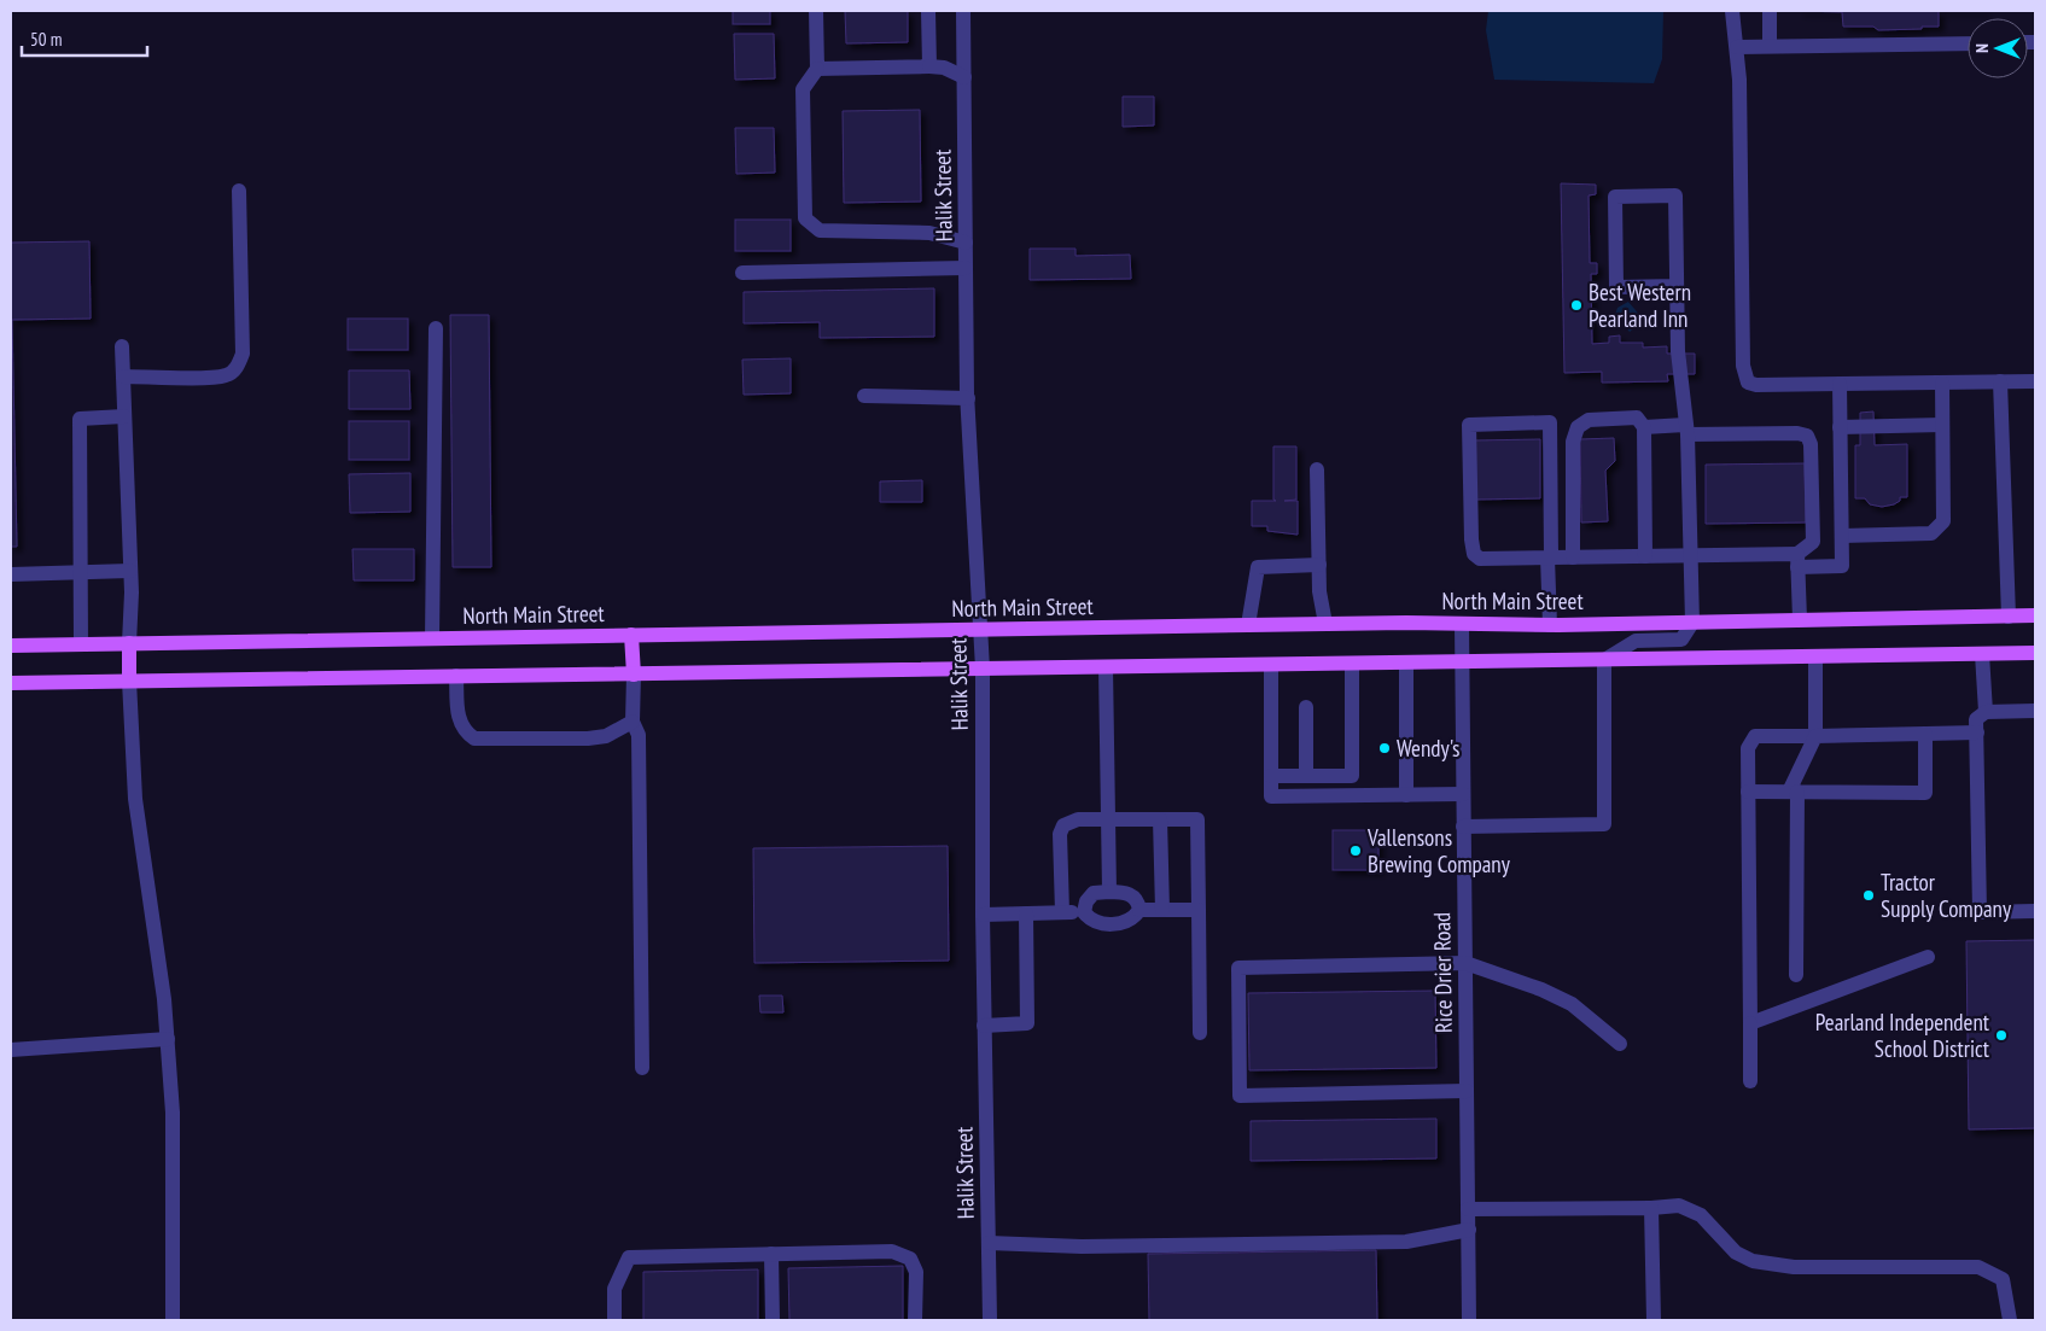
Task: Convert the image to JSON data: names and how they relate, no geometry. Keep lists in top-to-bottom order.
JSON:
{
  "streets": {
    "main road": ["North Main Street"],
    "street": ["Halik Street", "Rice Drier Road"]
  },
  "crossings": [
    ["Halik Street", "North Main Street"],
    ["North Main Street", "Rice Drier Road"]
  ],
  "places": [
    "Best Western Pearland Inn",
    "Wendy's",
    "Vallensons Brewing Company",
    "Tractor Supply Company",
    "Pearland Independent School District"
  ],
  "scale_bar": "50 m",
  "north": "left"
}
